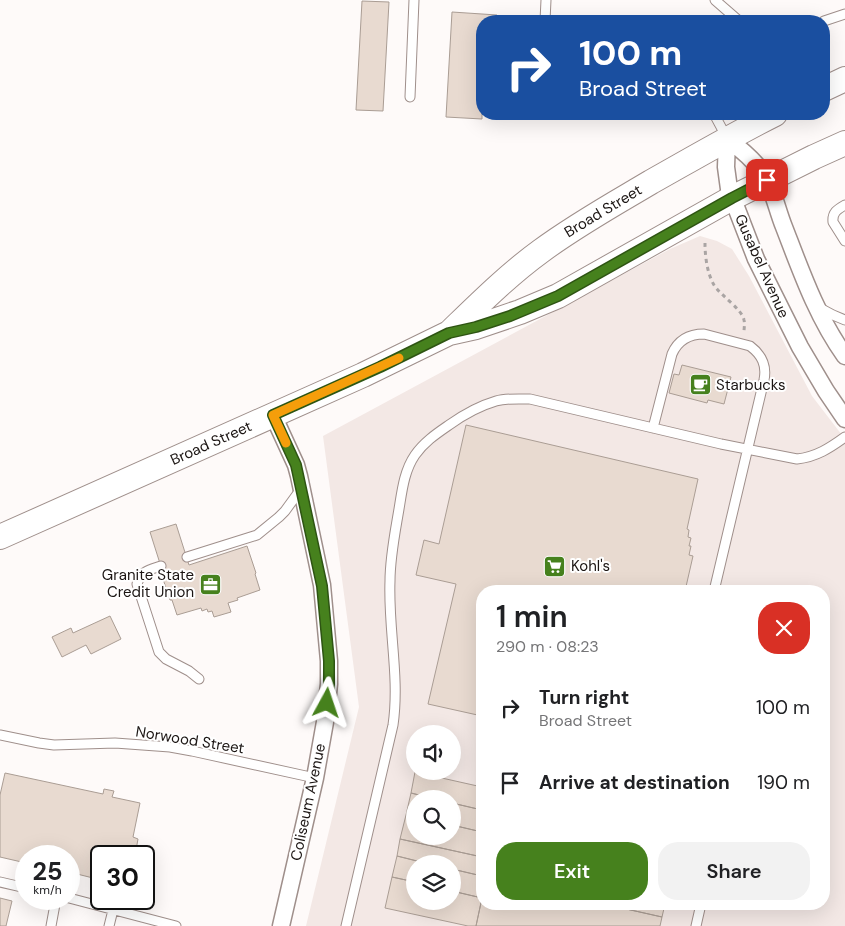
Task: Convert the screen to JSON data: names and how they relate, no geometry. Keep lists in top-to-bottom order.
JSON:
{
  "streets": {
    "main road": ["Broad Street"],
    "street": ["Gusabel Avenue", "Coliseum Avenue"],
    "lane": ["Norwood Street"]
  },
  "crossings": [
    ["Broad Street", "Gusabel Avenue"],
    ["Broad Street", "Coliseum Avenue"],
    ["Norwood Street", "Coliseum Avenue"]
  ],
  "places": {
    "cafe": ["Starbucks"],
    "supermarket": ["Kohl's"],
    "office": ["Granite State Credit Union"]
  },
  "page": {
    "turn": ["100 m", "Broad Street"],
    "heading": ["1 min", "290 m · 08:23"],
    "list": [
      {
        "name": "Turn right",
        "note": "Broad Street",
        "value": "100 m"
      },
      {
        "name": "Arrive at destination",
        "value": "190 m"
      }
    ],
    "buttons": ["Exit", "Share"],
    "speed": "25 km/h",
    "limit": "30"
  }
}
